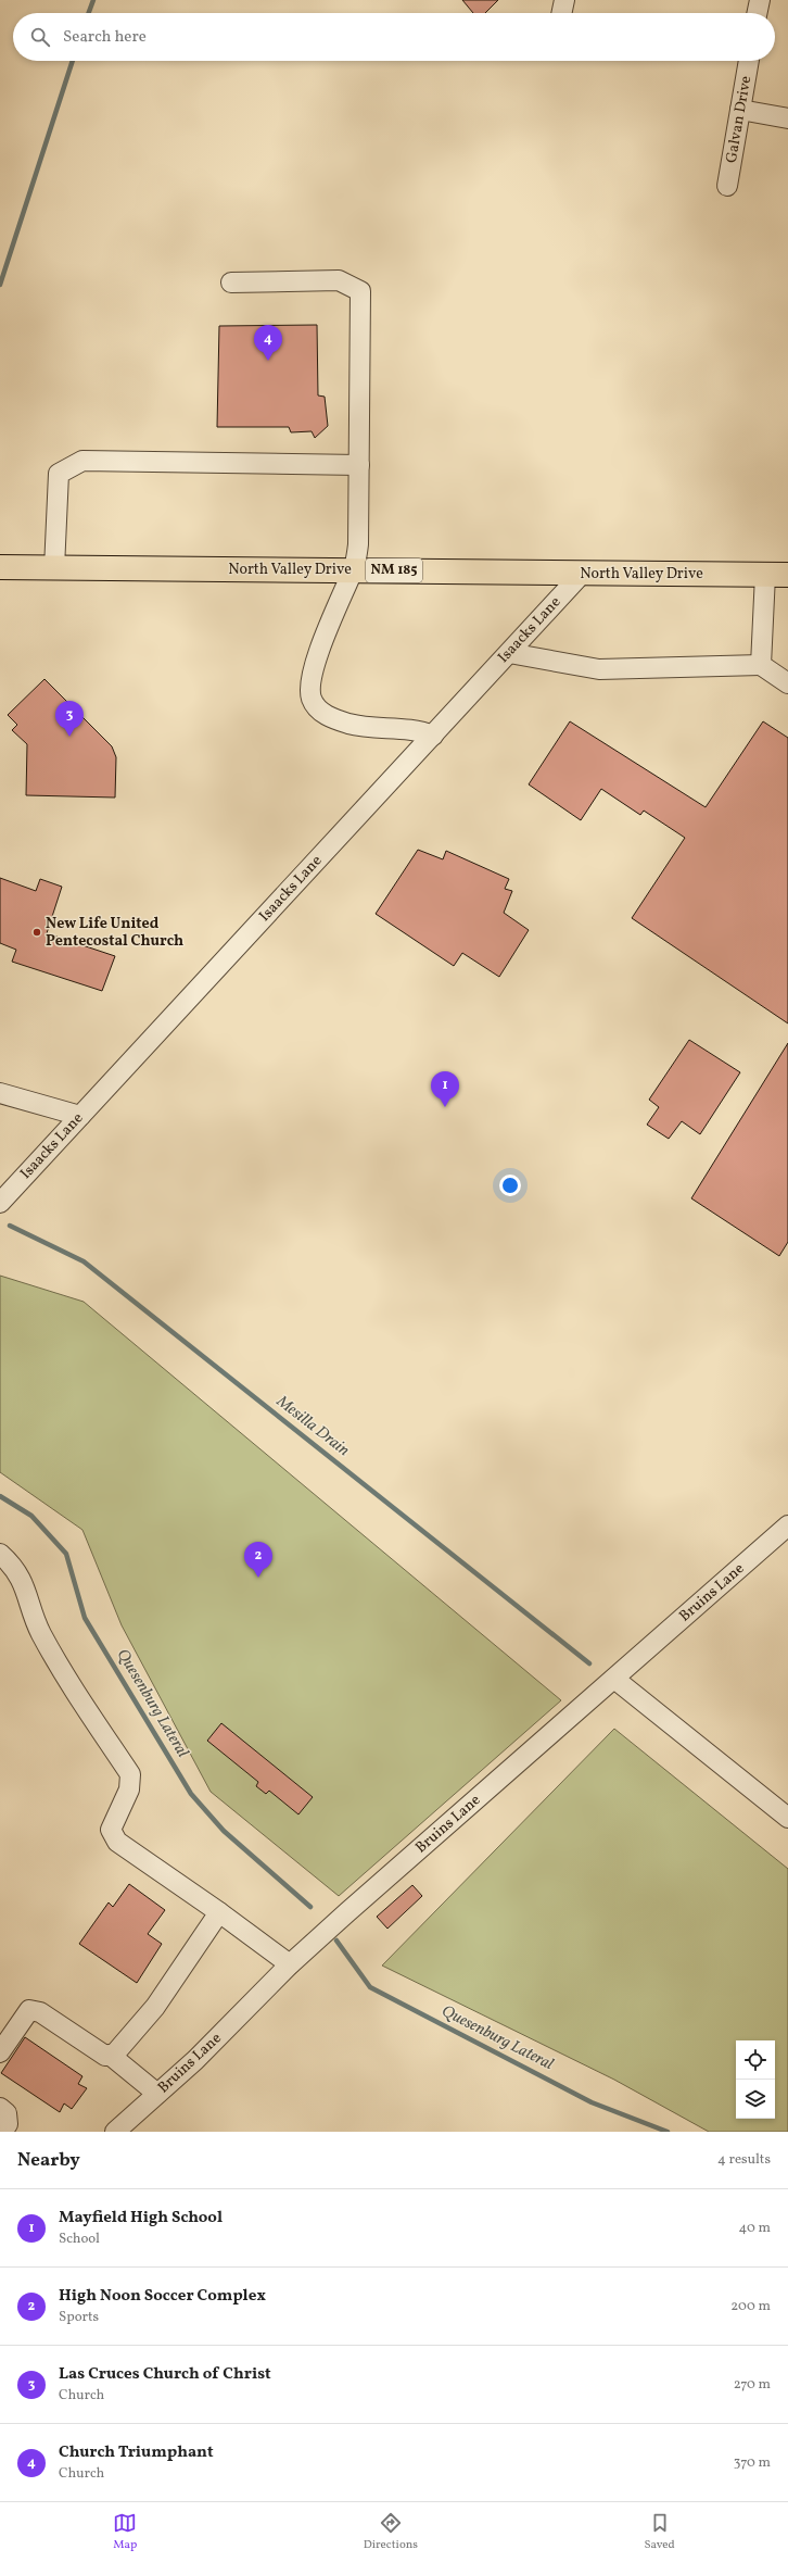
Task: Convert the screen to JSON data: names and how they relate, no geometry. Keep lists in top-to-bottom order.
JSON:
{
  "streets": {
    "main road": ["North Valley Drive", "NM 185"],
    "street": ["Galvan Drive", "Isaacks Lane", "Bruins Lane"]
  },
  "crossings": [
    ["North Valley Drive", "Isaacks Lane"]
  ],
  "water": ["Mesilla Drain", "Quesenburg Lateral"],
  "places": ["New Life United Pentecostal Church"],
  "page": {
    "search": "Search here",
    "pins": [
      "4",
      "3",
      "1",
      "2"
    ],
    "heading": ["Nearby", "4 results"],
    "list": [
      {
        "mark": "1",
        "name": "Mayfield High School",
        "note": "School",
        "value": "40 m"
      },
      {
        "mark": "2",
        "name": "High Noon Soccer Complex",
        "note": "Sports",
        "value": "200 m"
      },
      {
        "mark": "3",
        "name": "Las Cruces Church of Christ",
        "note": "Church",
        "value": "270 m"
      },
      {
        "mark": "4",
        "name": "Church Triumphant",
        "note": "Church",
        "value": "370 m"
      }
    ],
    "nav": ["Map", "Directions", "Saved"]
  }
}
